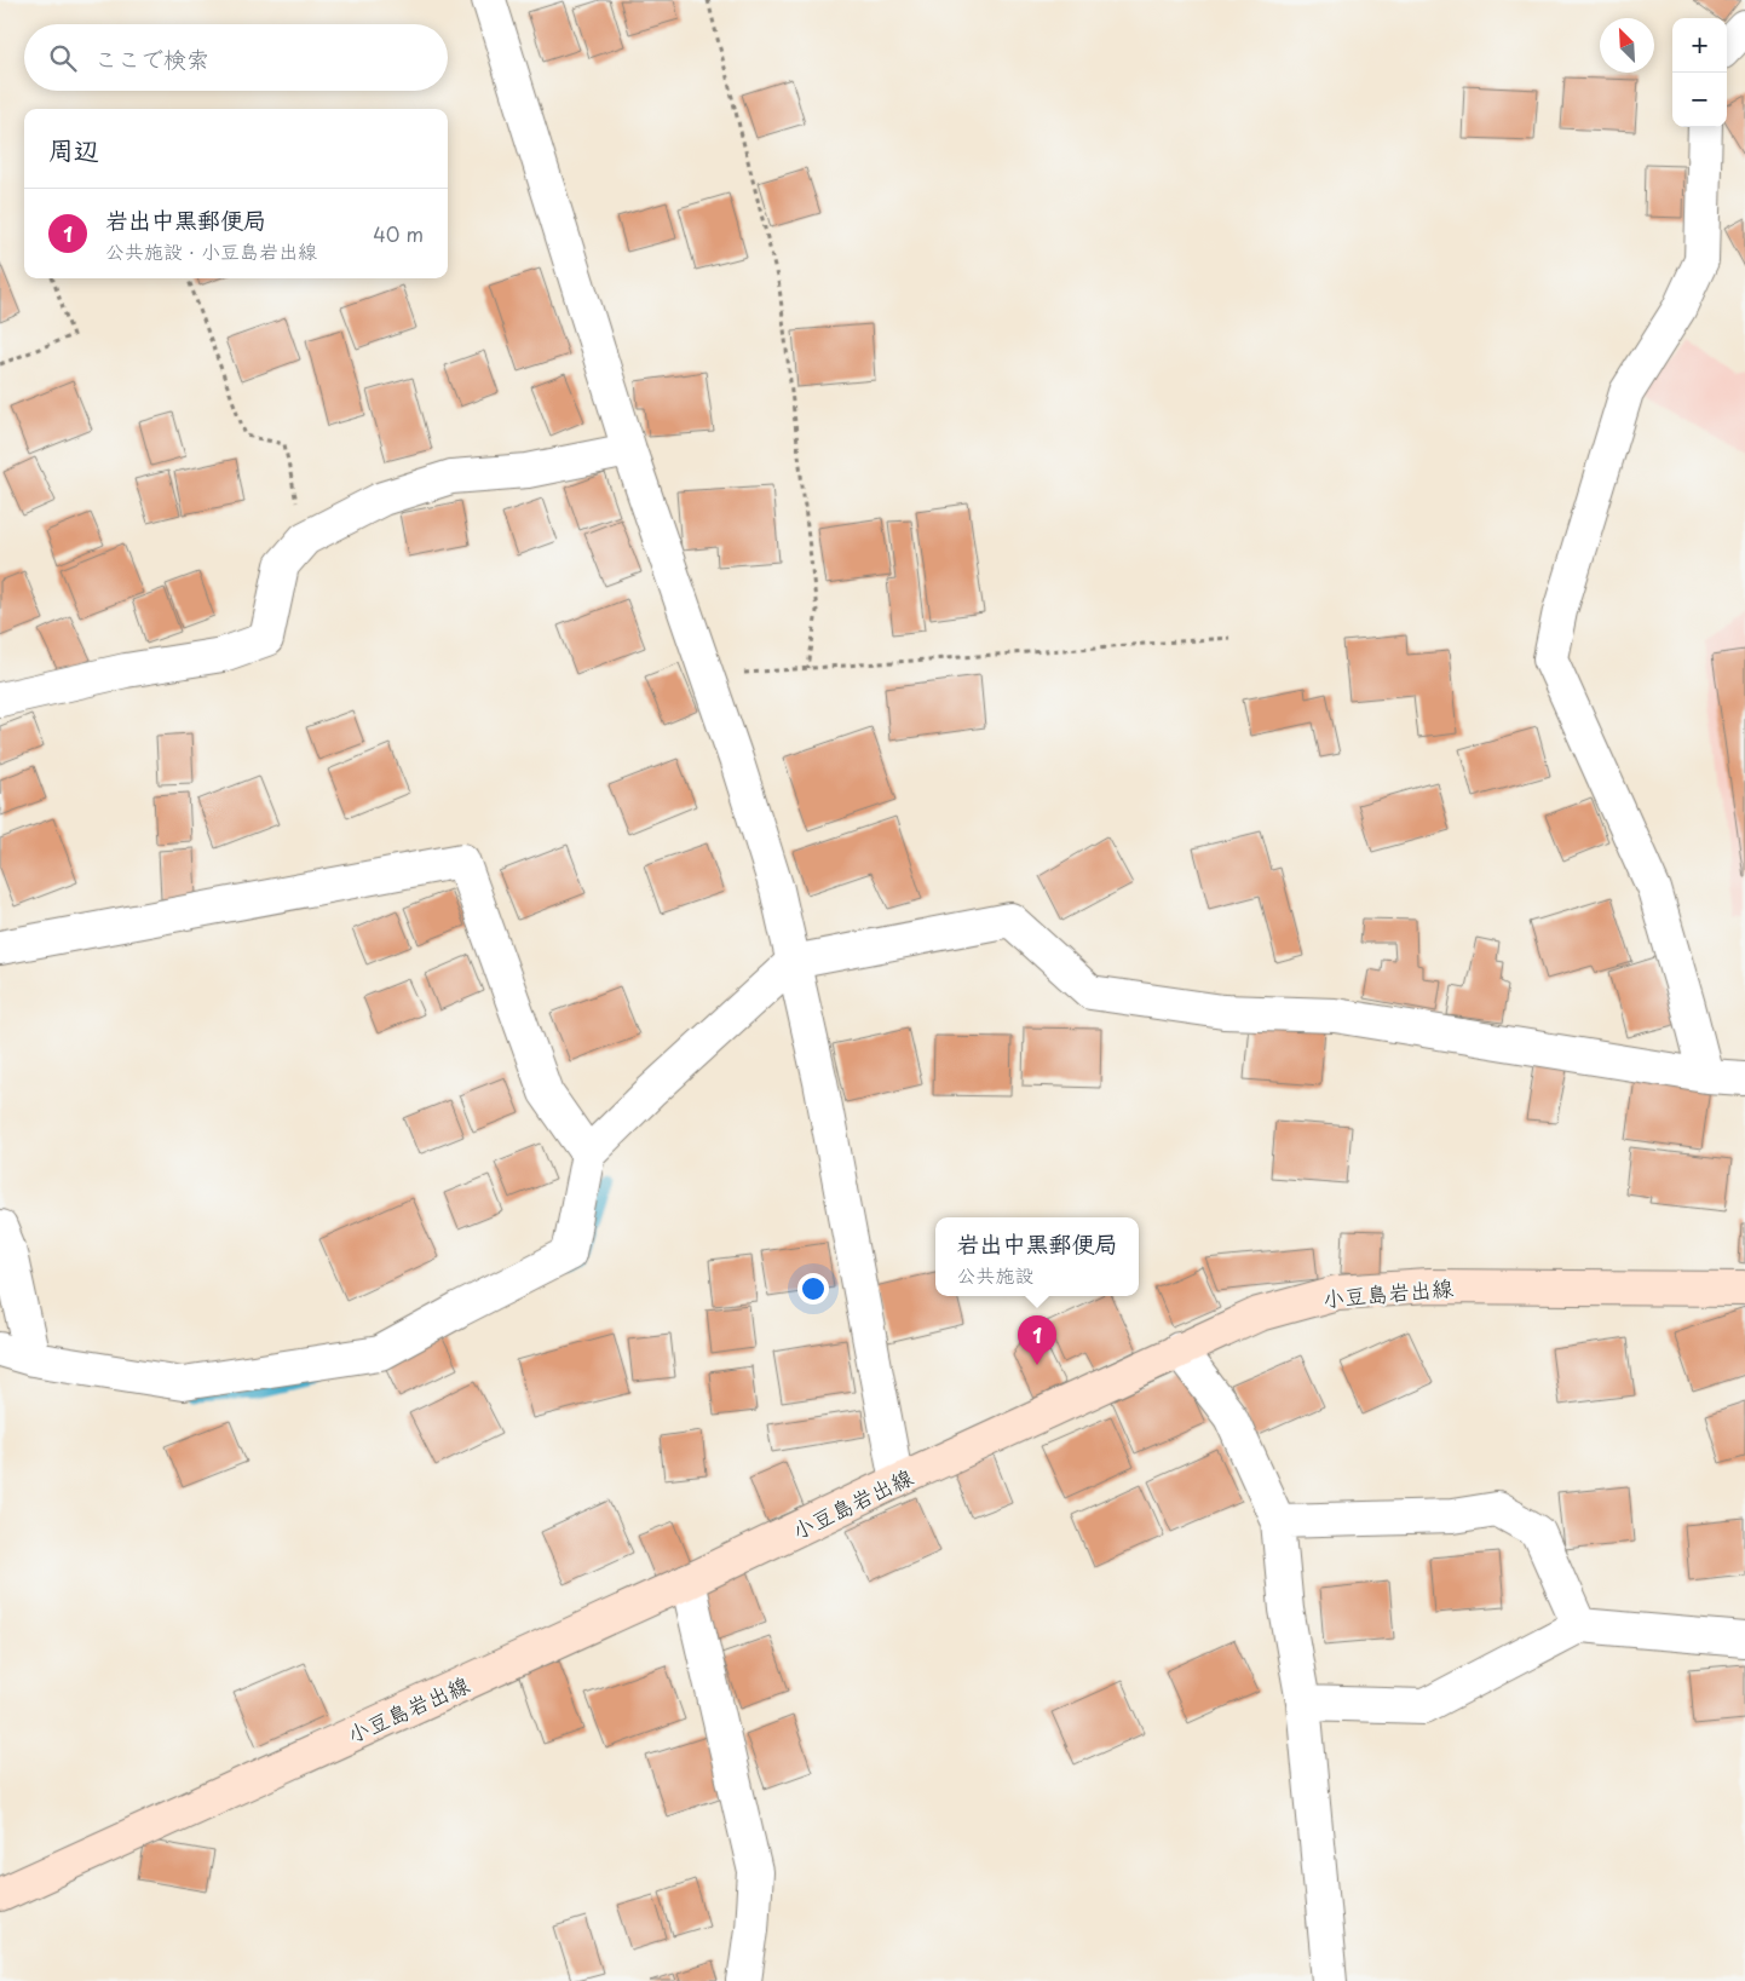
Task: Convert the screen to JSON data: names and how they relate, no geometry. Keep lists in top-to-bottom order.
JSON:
{
  "streets": {
    "main road": ["小豆島岩出線"]
  },
  "north": "top left",
  "page": {
    "map_buttons": ["+", "−"],
    "search": "ここで検索",
    "heading": "周辺",
    "list": [
      {
        "mark": "1",
        "name": "岩出中黒郵便局",
        "note": "公共施設 · 小豆島岩出線",
        "value": "40 m"
      }
    ],
    "popup": ["岩出中黒郵便局", "公共施設"],
    "pins": "1"
  }
}
